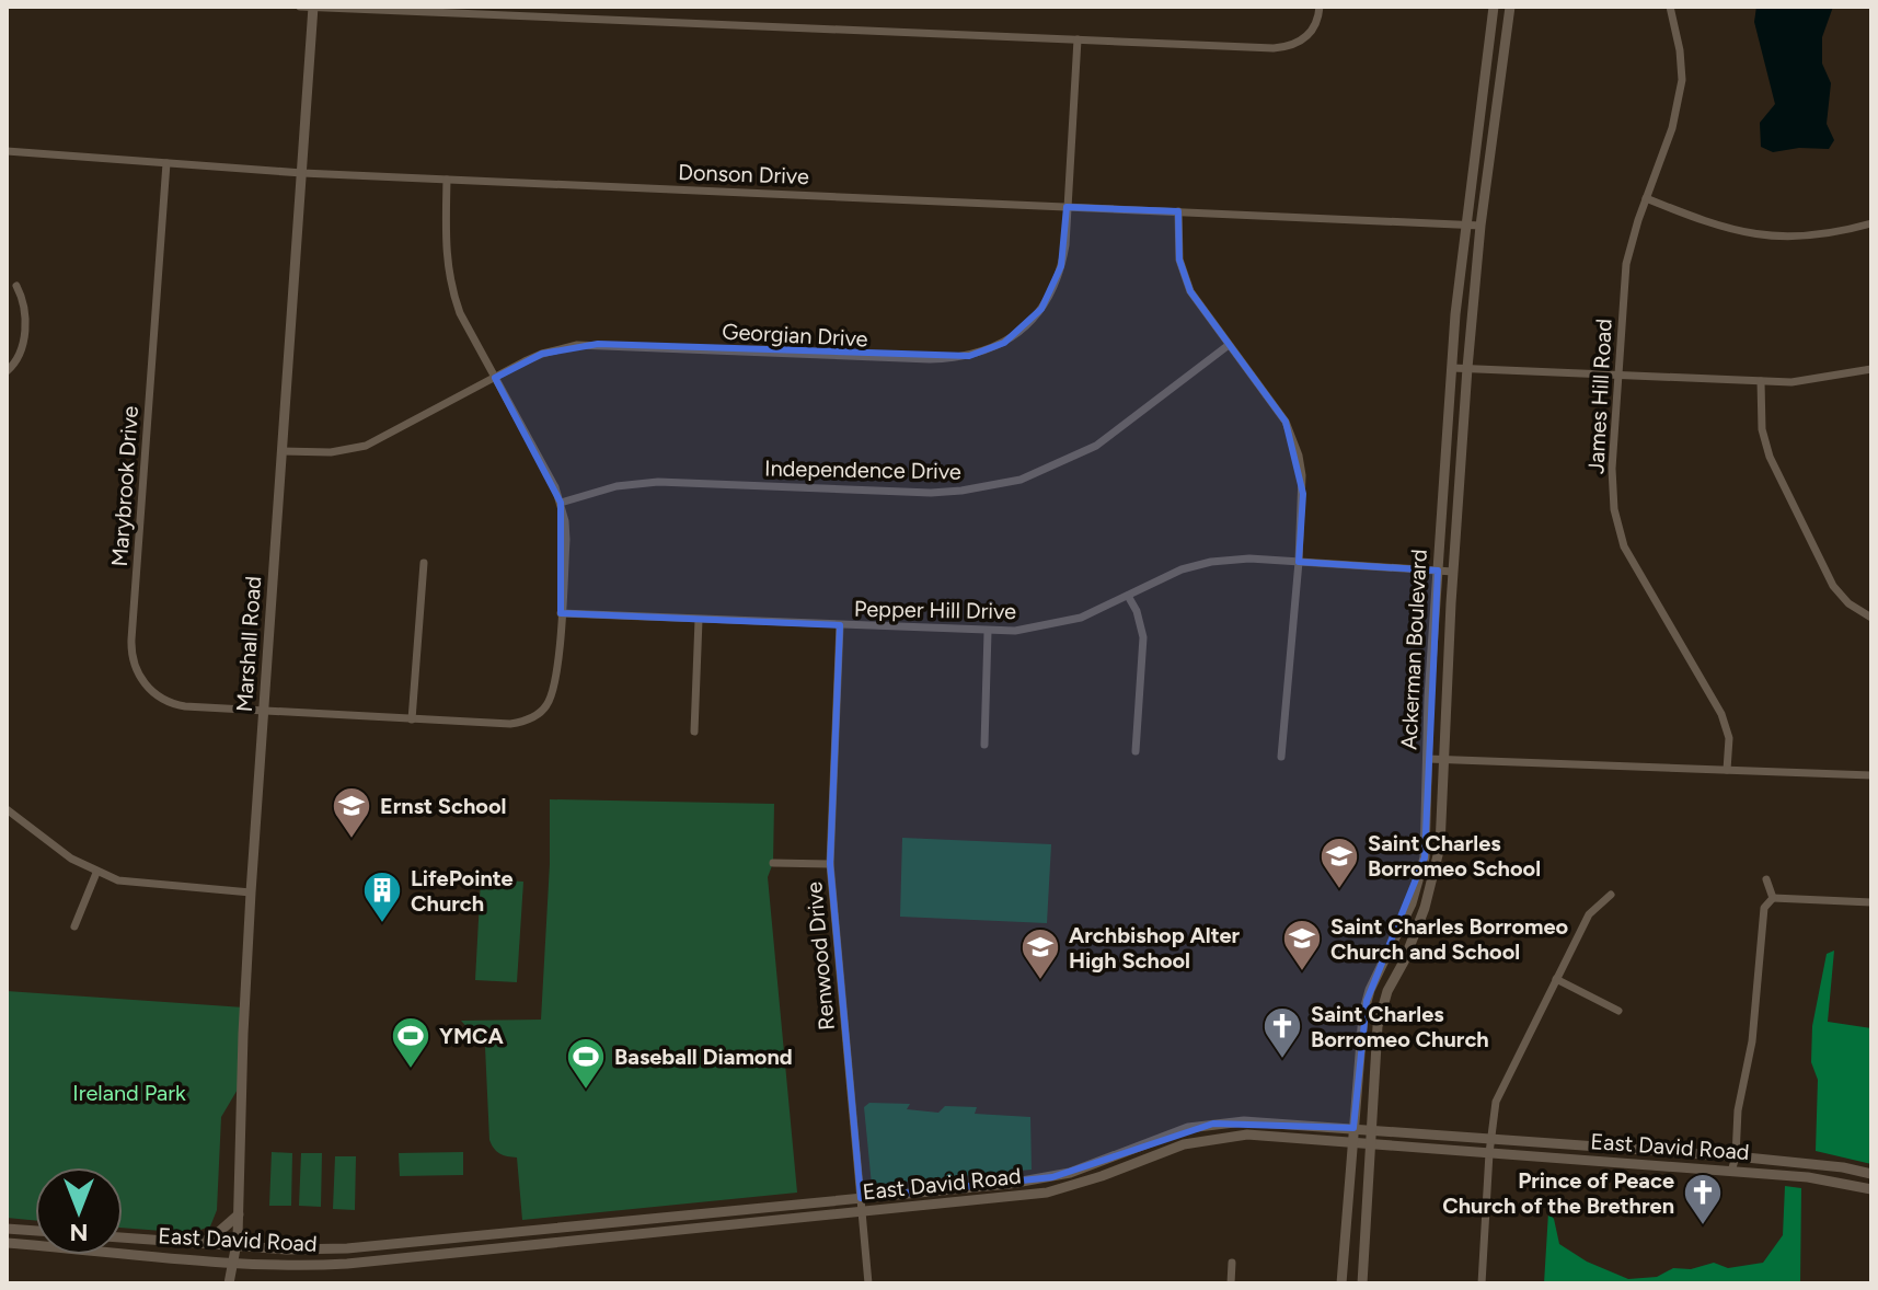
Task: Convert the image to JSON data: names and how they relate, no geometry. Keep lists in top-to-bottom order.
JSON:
{
  "streets": {
    "street": [
      "Donson Drive",
      "Georgian Drive",
      "James Hill Road",
      "Independence Drive",
      "Marybrook Drive",
      "Pepper Hill Drive",
      "Marshall Road",
      "Ackerman Boulevard",
      "Renwood Drive",
      "East David Road"
    ]
  },
  "crossings": [
    ["Donson Drive", "Georgian Drive"],
    ["Donson Drive", "Marybrook Drive"],
    ["Donson Drive", "Marshall Road"],
    ["Donson Drive", "Ackerman Boulevard"],
    ["Georgian Drive", "Marshall Road"],
    ["Marybrook Drive", "Pepper Hill Drive"],
    ["Marybrook Drive", "Marshall Road"],
    ["Pepper Hill Drive", "Ackerman Boulevard"],
    ["Pepper Hill Drive", "Renwood Drive"],
    ["Marshall Road", "East David Road"],
    ["Ackerman Boulevard", "East David Road"],
    ["Renwood Drive", "East David Road"]
  ],
  "parks": ["Ireland Park"],
  "places": {
    "school or university": [
      "Ernst School",
      "Saint Charles Borromeo School",
      "Saint Charles Borromeo Church and School",
      "Archbishop Alter High School"
    ],
    "building": ["LifePointe Church"],
    "church": ["Saint Charles Borromeo Church", "Prince of Peace Church of the Brethren"],
    "sports": ["YMCA", "Baseball Diamond"]
  },
  "north": "bottom"
}
